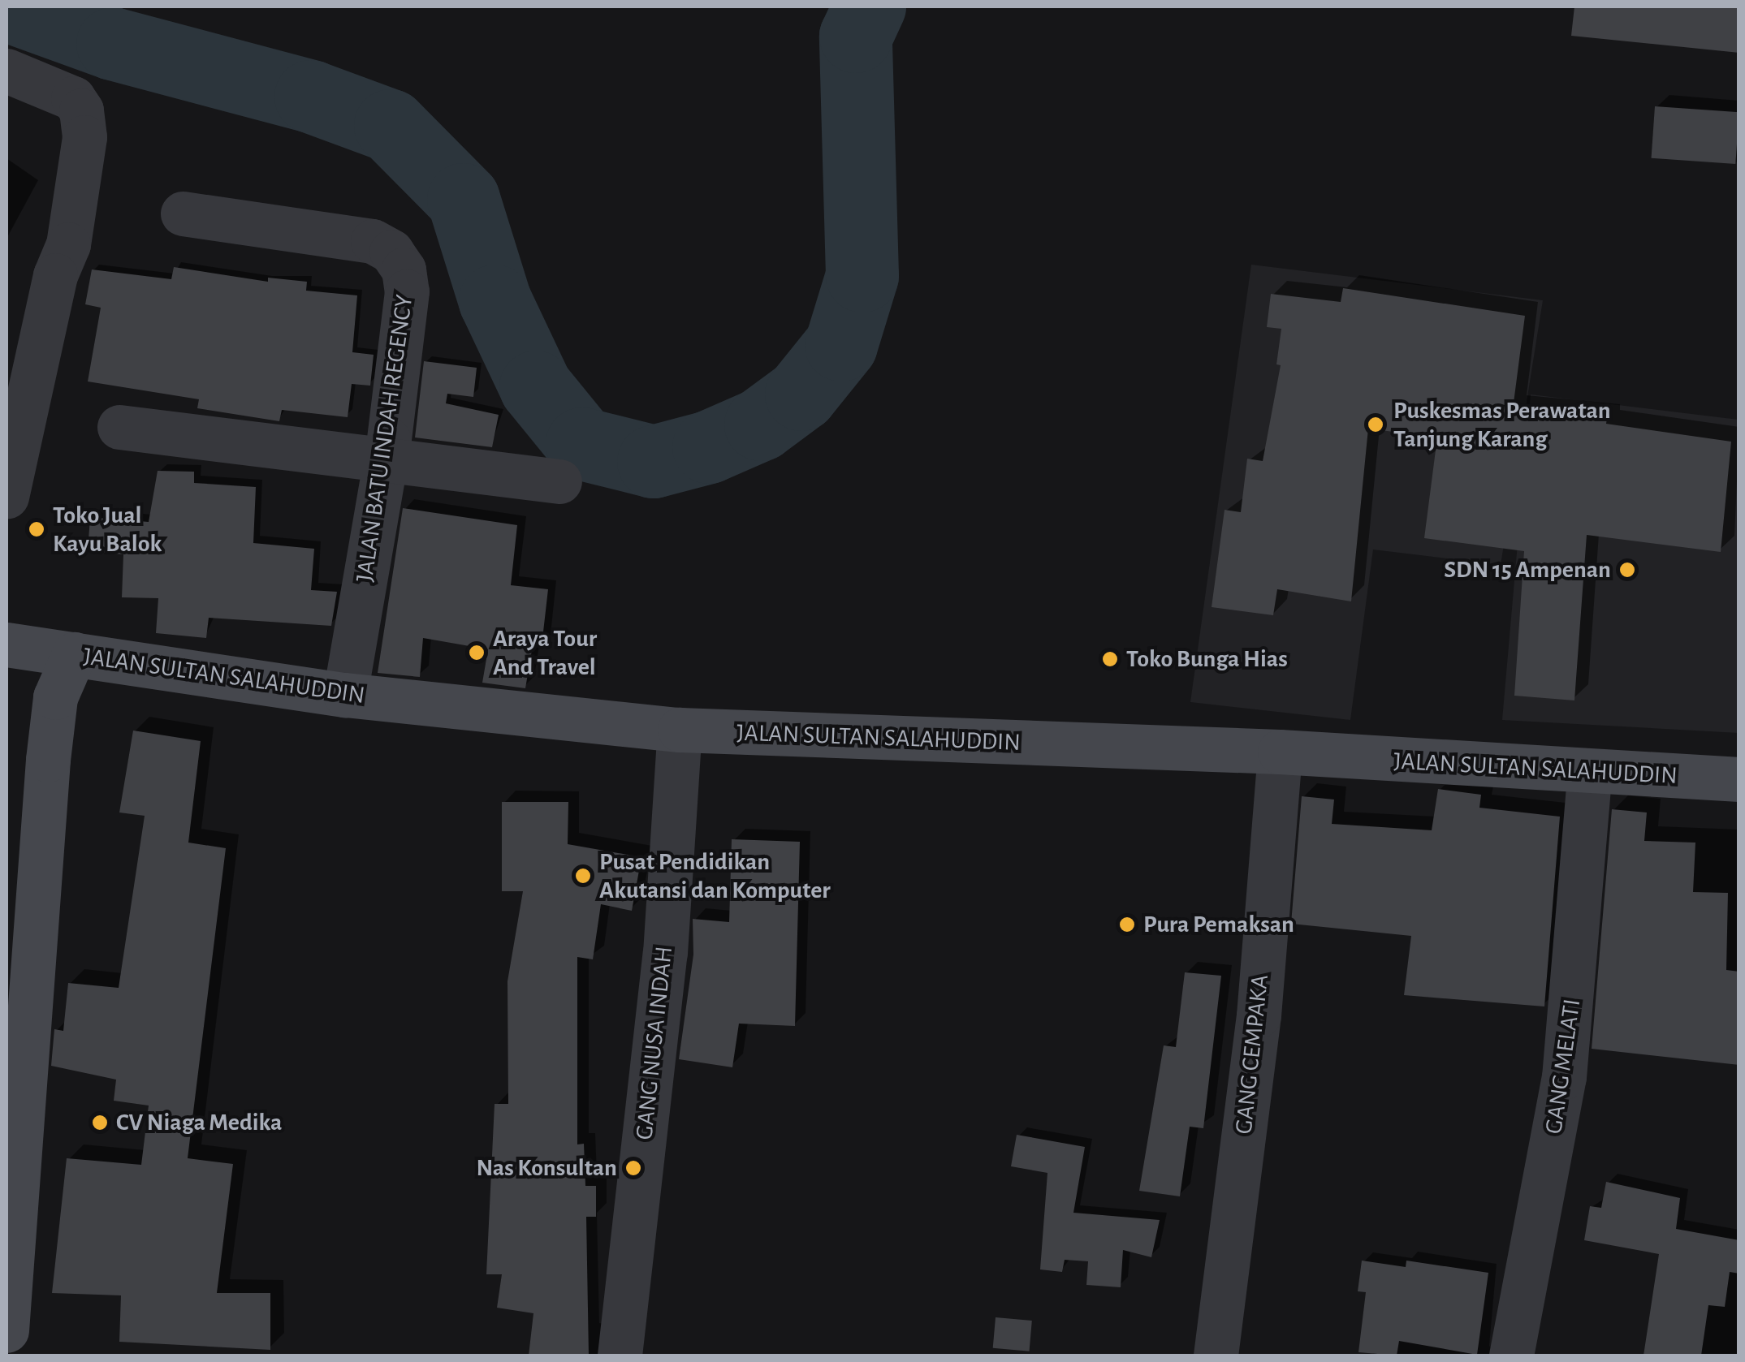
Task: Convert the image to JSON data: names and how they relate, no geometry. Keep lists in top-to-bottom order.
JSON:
{
  "streets": {
    "main road": ["JALAN SULTAN SALAHUDDIN"],
    "street": [
      "JALAN BATU INDAH REGENCY",
      "GANG NUSA INDAH",
      "GANG CEMPAKA",
      "GANG MELATI"
    ]
  },
  "crossings": [
    ["JALAN BATU INDAH REGENCY", "JALAN SULTAN SALAHUDDIN"],
    ["JALAN SULTAN SALAHUDDIN", "GANG NUSA INDAH"],
    ["JALAN SULTAN SALAHUDDIN", "GANG CEMPAKA"],
    ["JALAN SULTAN SALAHUDDIN", "GANG MELATI"]
  ],
  "places": [
    "Puskesmas Perawatan Tanjung Karang",
    "Toko Jual Kayu Balok",
    "SDN 15 Ampenan",
    "Araya Tour And Travel",
    "Toko Bunga Hias",
    "Pusat Pendidikan Akutansi dan Komputer",
    "Pura Pemaksan",
    "CV Niaga Medika",
    "Nas Konsultan"
  ]
}
